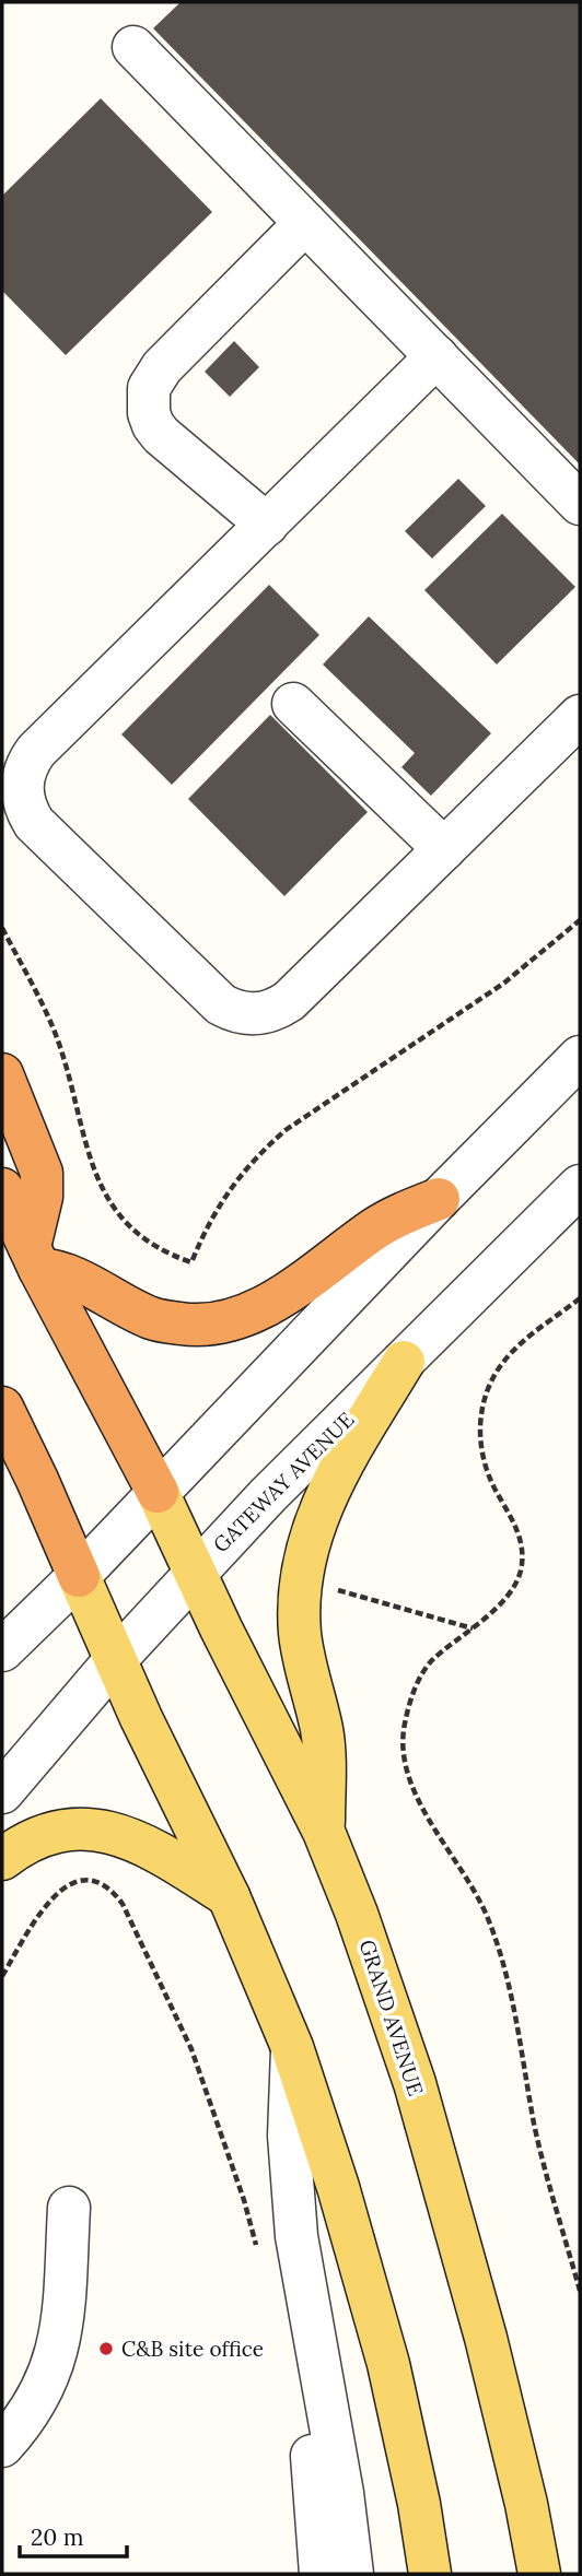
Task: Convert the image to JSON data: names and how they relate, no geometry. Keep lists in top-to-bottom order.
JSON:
{
  "streets": {
    "main road": ["GRAND AVENUE"],
    "street": ["GATEWAY AVENUE"]
  },
  "crossings": [
    ["GATEWAY AVENUE", "GRAND AVENUE"]
  ],
  "places": ["C&B site office"],
  "scale_bar": "20 m"
}
